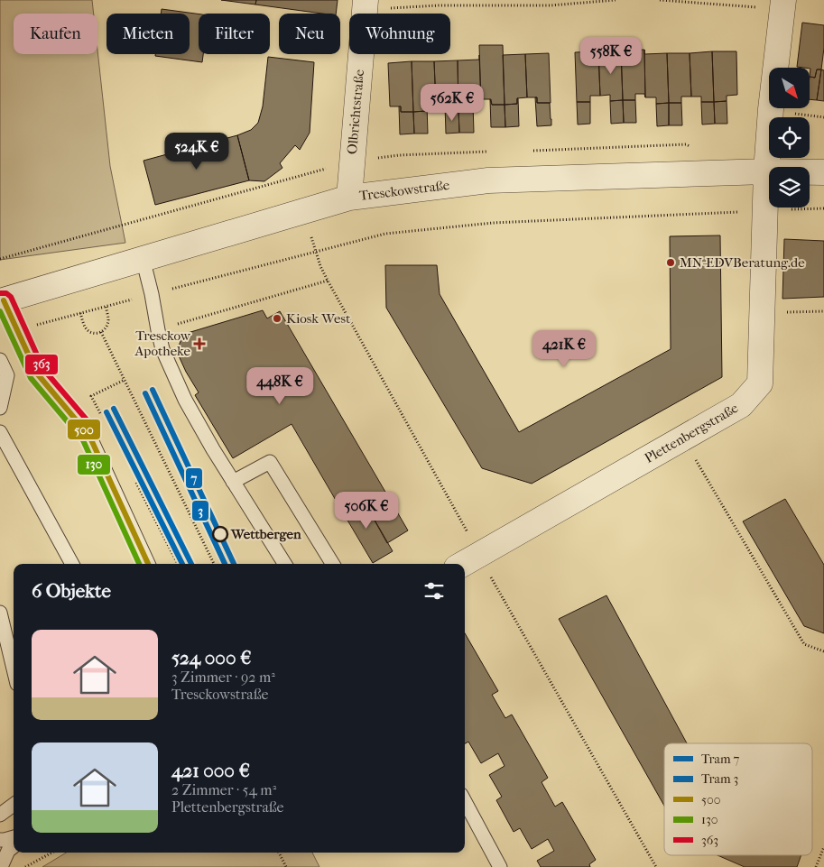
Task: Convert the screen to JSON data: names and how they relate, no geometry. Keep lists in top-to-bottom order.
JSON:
{
  "streets": {
    "street": ["Olbrichtstraße", "Tresckowstraße", "Plettenbergstraße"]
  },
  "crossings": [
    ["Olbrichtstraße", "Tresckowstraße"],
    ["Tresckowstraße", "Plettenbergstraße"]
  ],
  "places": {
    "other": ["MN-EDVBeratung.de", "Kiosk West", "Wettbergen"],
    "health": ["Tresckow Apotheke"]
  },
  "lines": [
    "transit line 363",
    "transit line 500",
    "transit line 130",
    "tram line 7",
    "tram line 3"
  ],
  "legend": [
    "Tram 7",
    "Tram 3",
    "500",
    "130",
    "363"
  ],
  "north": "bottom right",
  "page": {
    "chip": [
      "Kaufen",
      "Mieten",
      "Filter",
      "Neu",
      "Wohnung"
    ],
    "price": [
      "558K €",
      "562K €",
      "524K €",
      "421K €",
      "448K €",
      "506K €"
    ],
    "heading": "6 Objekte",
    "list": [
      {
        "name": "524 000 €",
        "note": "3 Zimmer · 92 m² · Tresckowstraße"
      },
      {
        "name": "421 000 €",
        "note": "2 Zimmer · 54 m² · Plettenbergstraße"
      }
    ]
  }
}
